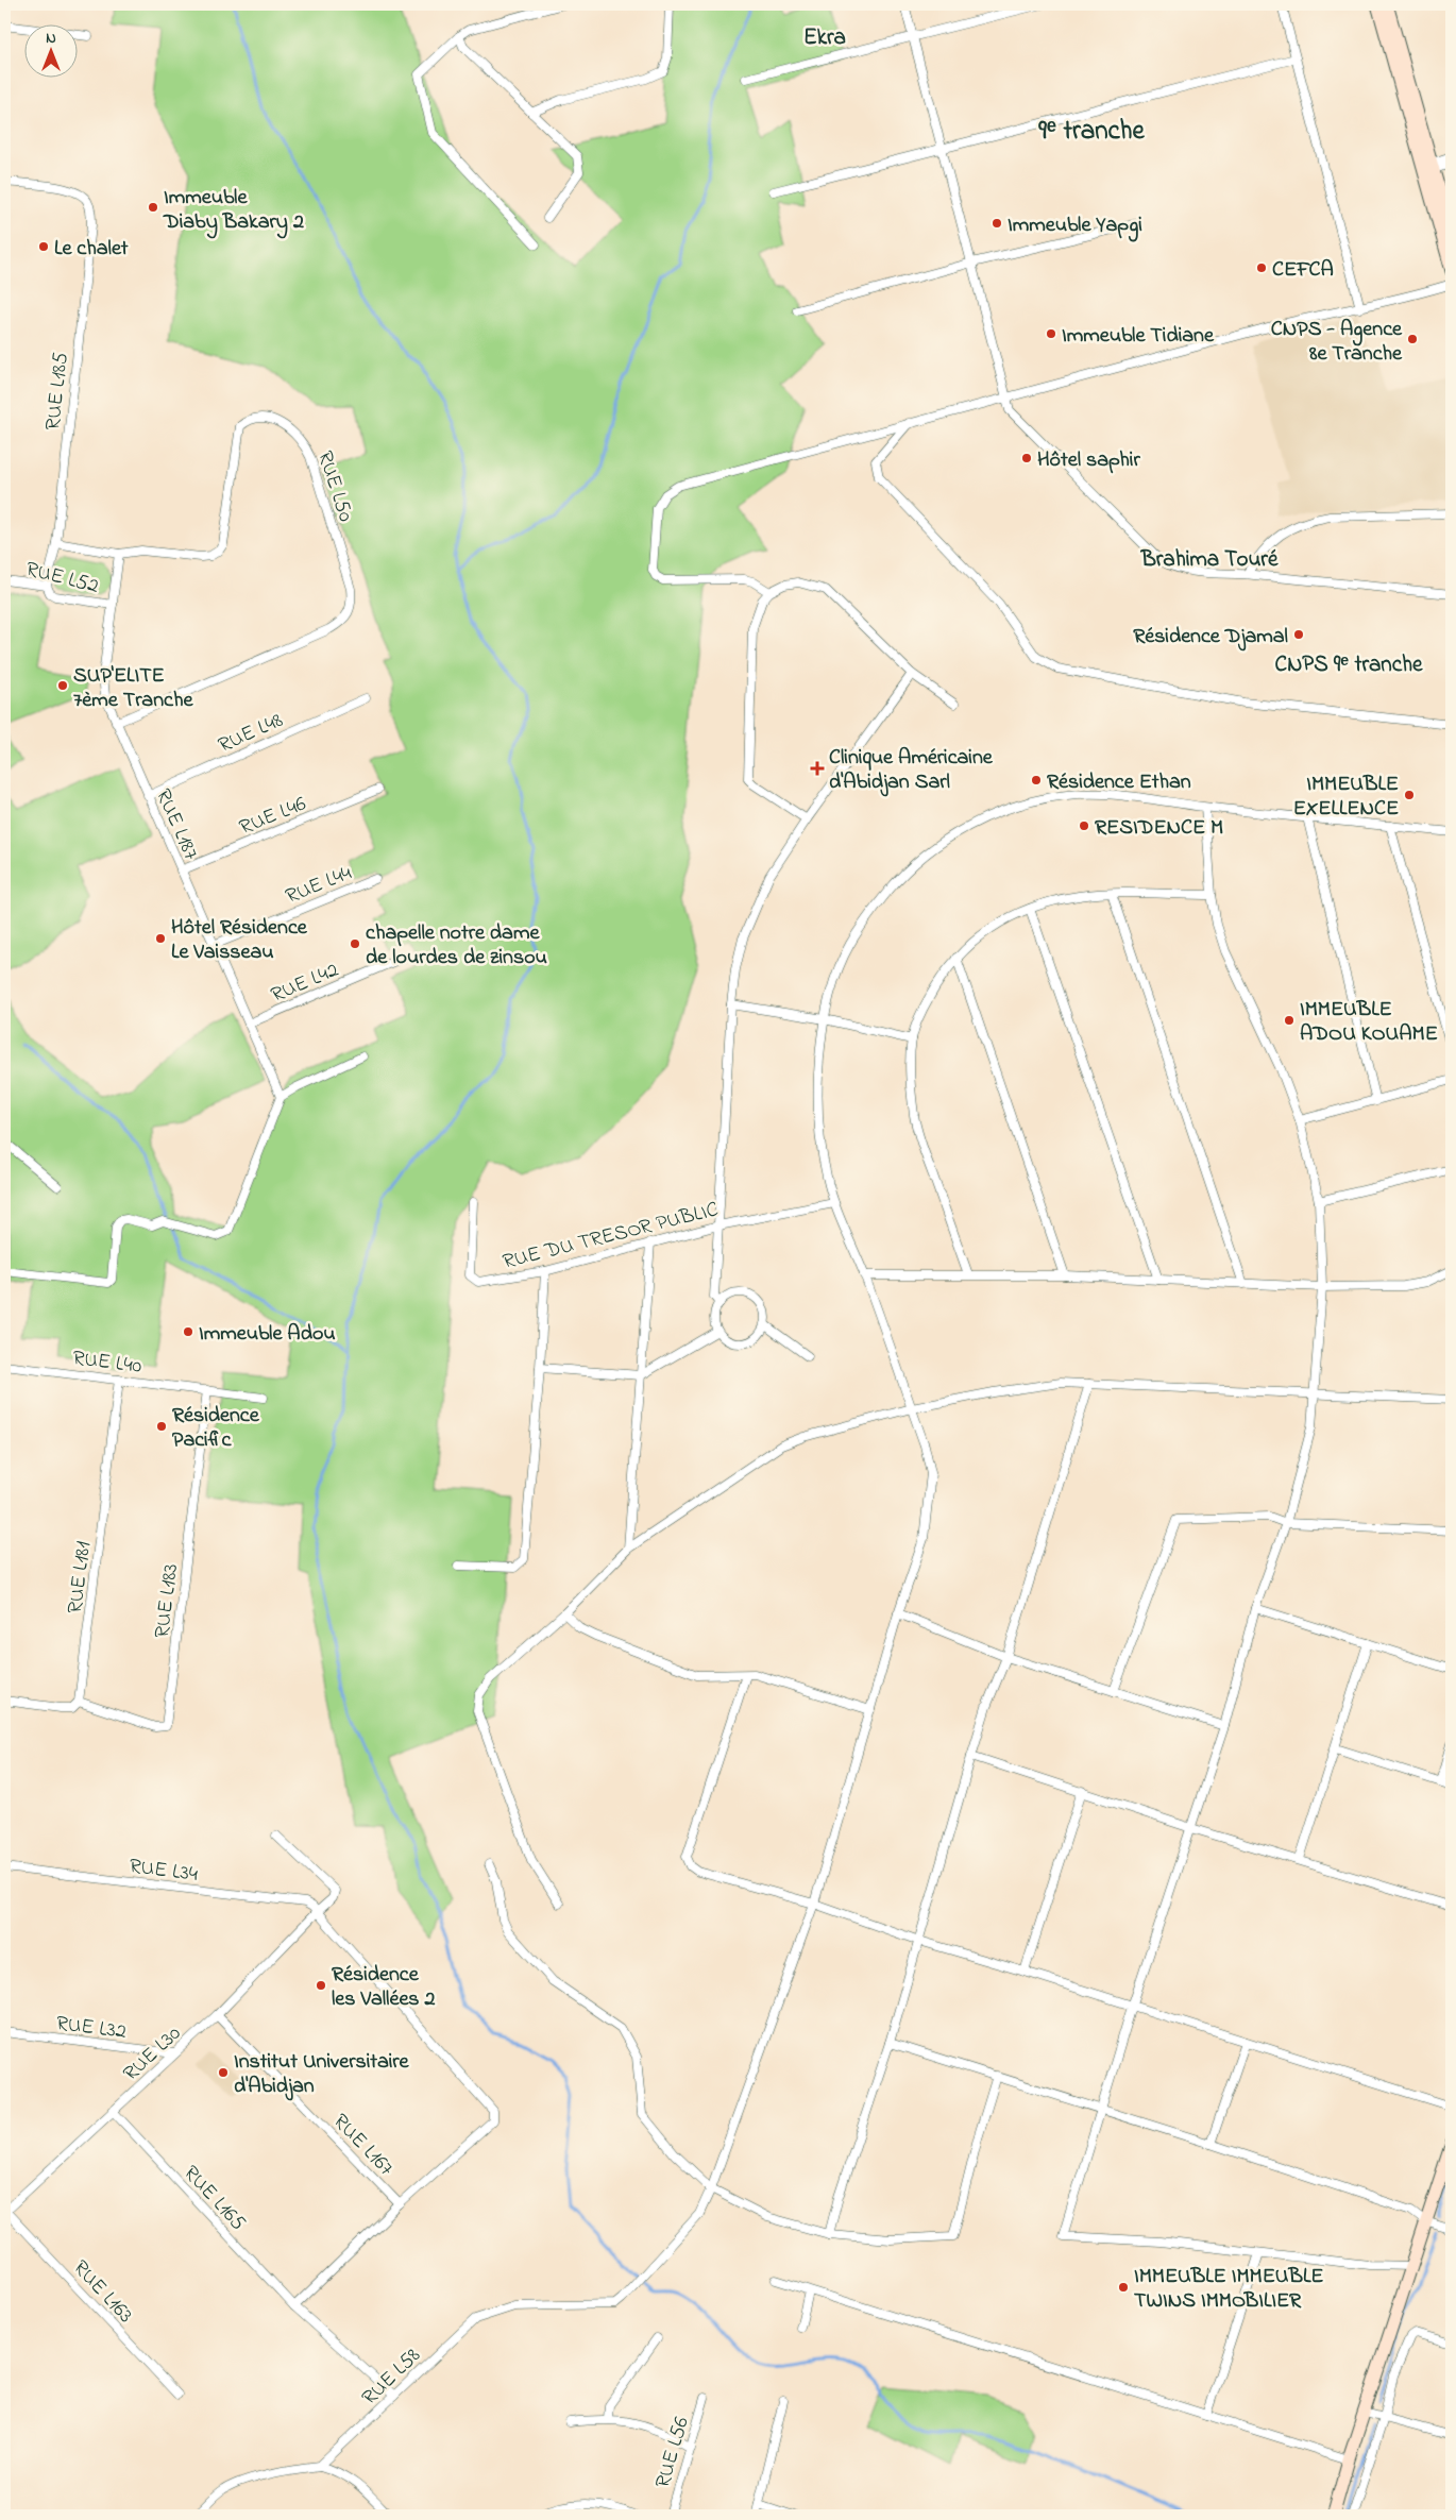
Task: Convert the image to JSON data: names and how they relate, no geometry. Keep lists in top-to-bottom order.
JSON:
{
  "streets": {
    "street": [
      "RUE L185",
      "RUE L50",
      "RUE L52",
      "RUE L48",
      "RUE L46",
      "RUE L187",
      "RUE L44",
      "RUE L42",
      "RUE DU TRESOR PUBLIC",
      "RUE L40",
      "RUE L181",
      "RUE L183",
      "RUE L34",
      "RUE L32",
      "RUE L30",
      "RUE L167",
      "RUE L165",
      "RUE L163",
      "RUE L58",
      "RUE L56"
    ]
  },
  "crossings": [
    ["RUE L185", "RUE L50"],
    ["RUE L185", "RUE L52"],
    ["RUE L50", "RUE L187"],
    ["RUE L52", "RUE L187"],
    ["RUE L48", "RUE L187"],
    ["RUE L46", "RUE L187"],
    ["RUE L187", "RUE L44"],
    ["RUE L187", "RUE L42"],
    ["RUE L40", "RUE L181"],
    ["RUE L40", "RUE L183"],
    ["RUE L181", "RUE L183"],
    ["RUE L34", "RUE L30"],
    ["RUE L34", "RUE L167"],
    ["RUE L34", "RUE L165"],
    ["RUE L32", "RUE L30"],
    ["RUE L30", "RUE L167"],
    ["RUE L30", "RUE L165"],
    ["RUE L30", "RUE L163"],
    ["RUE L165", "RUE L58"]
  ],
  "districts": [
    "Ekra",
    "9ᵉ tranche",
    "Brahima Touré",
    "CNPS 9ᵉ tranche"
  ],
  "places": {
    "other": [
      "Immeuble Diaby Bakary 2",
      "Immeuble Yapgi",
      "Le chalet",
      "CEFCA",
      "Immeuble Tidiane",
      "CNPS - Agence 8e Tranche",
      "Hôtel saphir",
      "Résidence Djamal",
      "SUP'ELITE 7ème Tranche",
      "Résidence Ethan",
      "IMMEUBLE EXELLENCE",
      "RESIDENCE M",
      "Hôtel Résidence Le Vaisseau",
      "chapelle notre dame de lourdes de zinsou",
      "IMMEUBLE ADOU KOUAME",
      "Immeuble Adou",
      "Résidence Pacific",
      "Résidence les Vallées 2",
      "Institut Universitaire d'Abidjan",
      "IMMEUBLE IMMEUBLE TWINS IMMOBILIER"
    ],
    "health": ["Clinique Américaine d'Abidjan Sarl"]
  },
  "north": "top"
}
